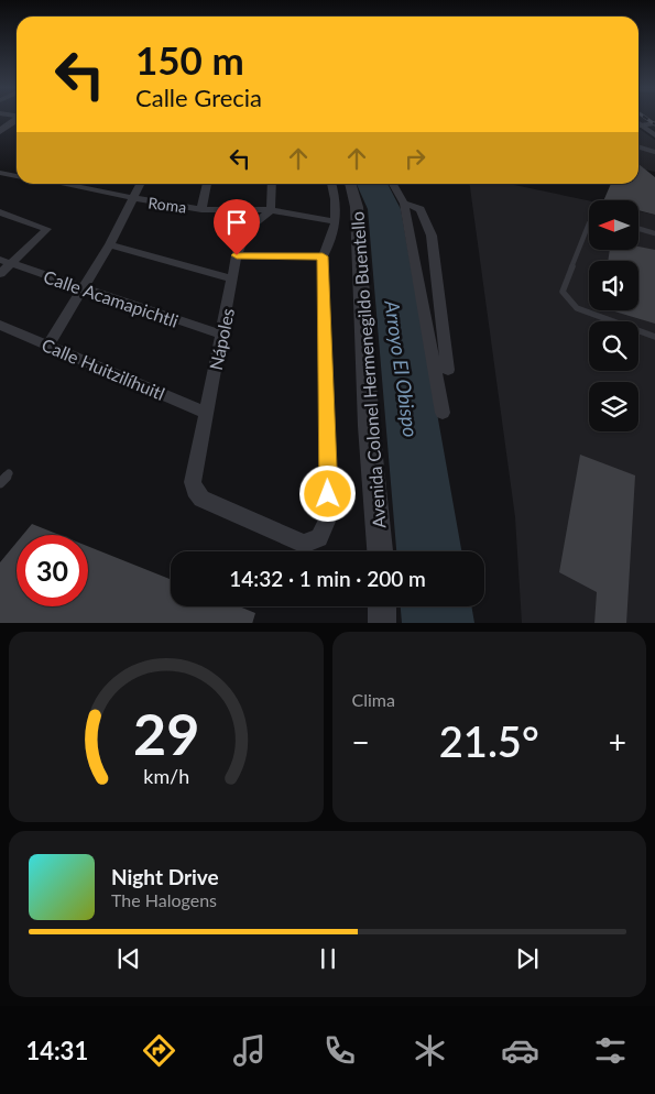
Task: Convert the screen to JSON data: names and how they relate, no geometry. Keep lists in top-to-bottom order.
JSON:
{
  "streets": {
    "street": [
      "Roma",
      "Calle Acamapichtli",
      "Nápoles",
      "Calle Huitzilíhuitl",
      "Avenida Colonel Hermenegildo Buentello"
    ]
  },
  "crossings": [
    ["Roma", "Nápoles"],
    ["Calle Acamapichtli", "Nápoles"],
    ["Nápoles", "Calle Huitzilíhuitl"]
  ],
  "water": ["Arroyo El Obispo"],
  "north": "left",
  "page": {
    "turn": ["150 m", "Calle Grecia"],
    "limit": "30",
    "trip": "14:32 · 1 min · 200 m",
    "tile": "Clima",
    "heat": ["−", "21.5°", "+"],
    "song": ["Night Drive", "The Halogens"],
    "tabs": "14:31",
    "gauge": ["29", "km/h"]
  }
}
